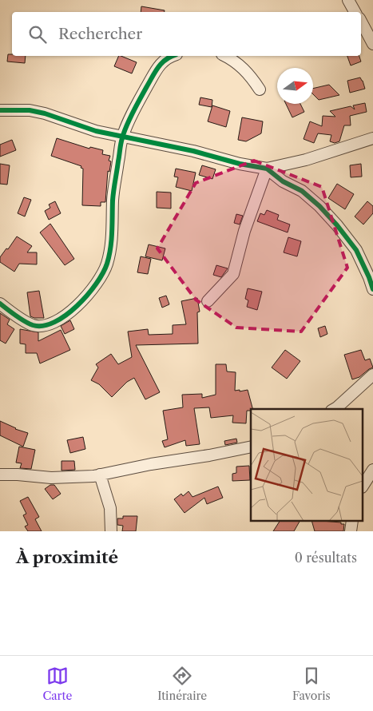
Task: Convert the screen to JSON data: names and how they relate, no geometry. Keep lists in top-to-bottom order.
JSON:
{
  "north": "right",
  "page": {
    "search": "Rechercher",
    "heading": ["À proximité", "0 résultats"],
    "nav": ["Carte", "Itinéraire", "Favoris"]
  }
}
